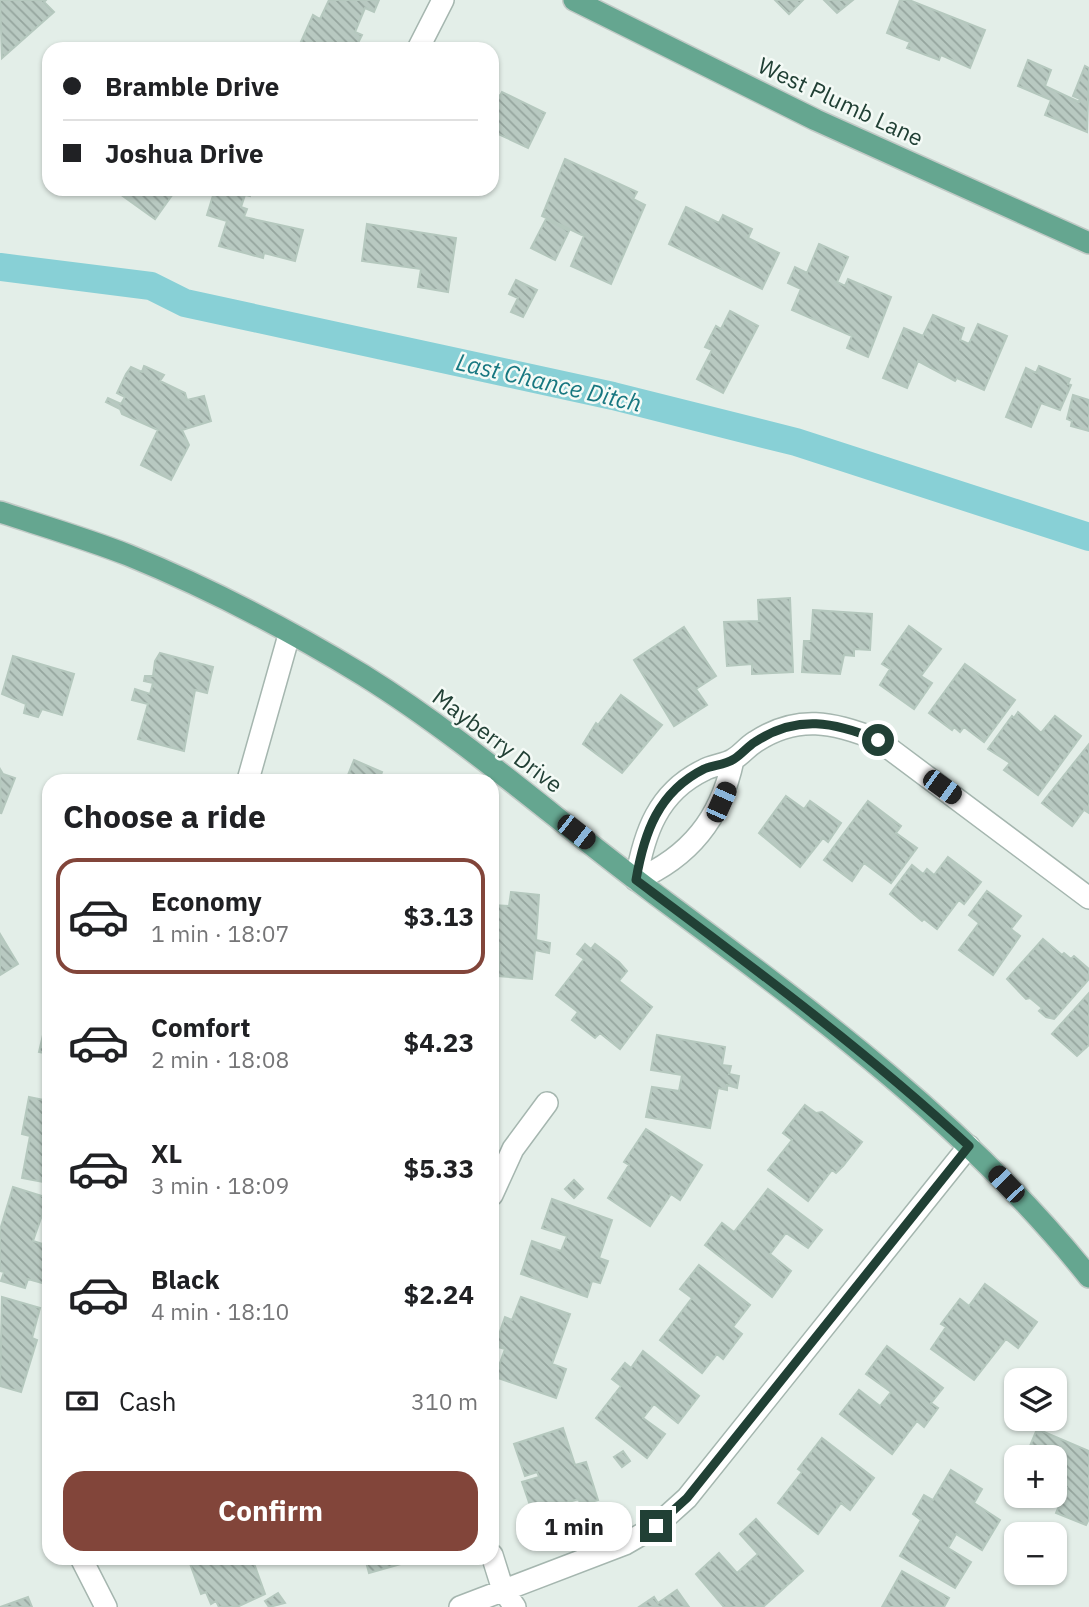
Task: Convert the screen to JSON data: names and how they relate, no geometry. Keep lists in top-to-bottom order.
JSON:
{
  "streets": {
    "main road": ["West Plumb Lane", "Mayberry Drive"]
  },
  "water": ["Last Chance Ditch"],
  "page": {
    "banner": ["Bramble Drive", "Joshua Drive"],
    "heading": "Choose a ride",
    "list": [
      {
        "name": "Economy",
        "note": "1 min · 18:07",
        "value": "$3.13"
      },
      {
        "name": "Comfort",
        "note": "2 min · 18:08",
        "value": "$4.23"
      },
      {
        "name": "XL",
        "note": "3 min · 18:09",
        "value": "$5.33"
      },
      {
        "name": "Black",
        "note": "4 min · 18:10",
        "value": "$2.24"
      }
    ],
    "pay": ["Cash", "310 m"],
    "map_buttons": ["+", "−"],
    "buttons": "Confirm",
    "bubble": "1 min"
  }
}
